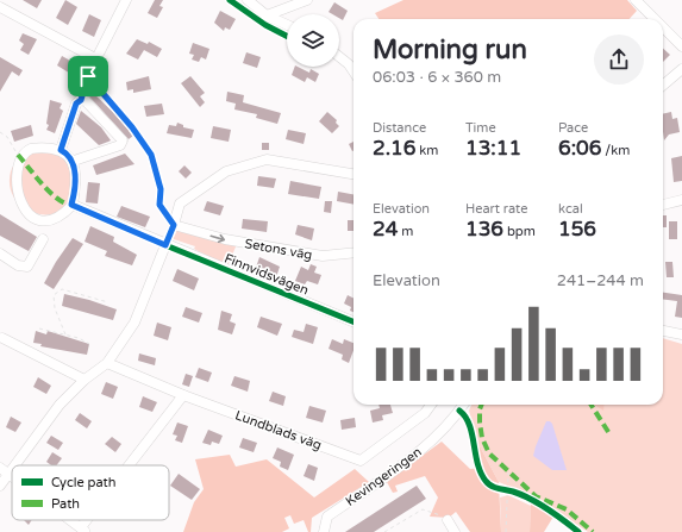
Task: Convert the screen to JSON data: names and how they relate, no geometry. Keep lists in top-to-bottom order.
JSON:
{
  "streets": {
    "street": [
      "Setons väg",
      "Finnvidsvägen",
      "Lundblads väg",
      "Kevingeringen"
    ]
  },
  "legend": ["Cycle path", "Path"],
  "page": {
    "heading": ["Morning run", "06:03 · 6 × 360 m"],
    "stats": [
      ["Distance", "2.16 km"],
      ["Time", "13:11"],
      ["Pace", "6:06 /km"],
      ["Elevation", "24 m"],
      ["Heart rate", "136 bpm"],
      ["kcal", "156"]
    ],
    "chart": ["Elevation", "241–244 m"]
  }
}
